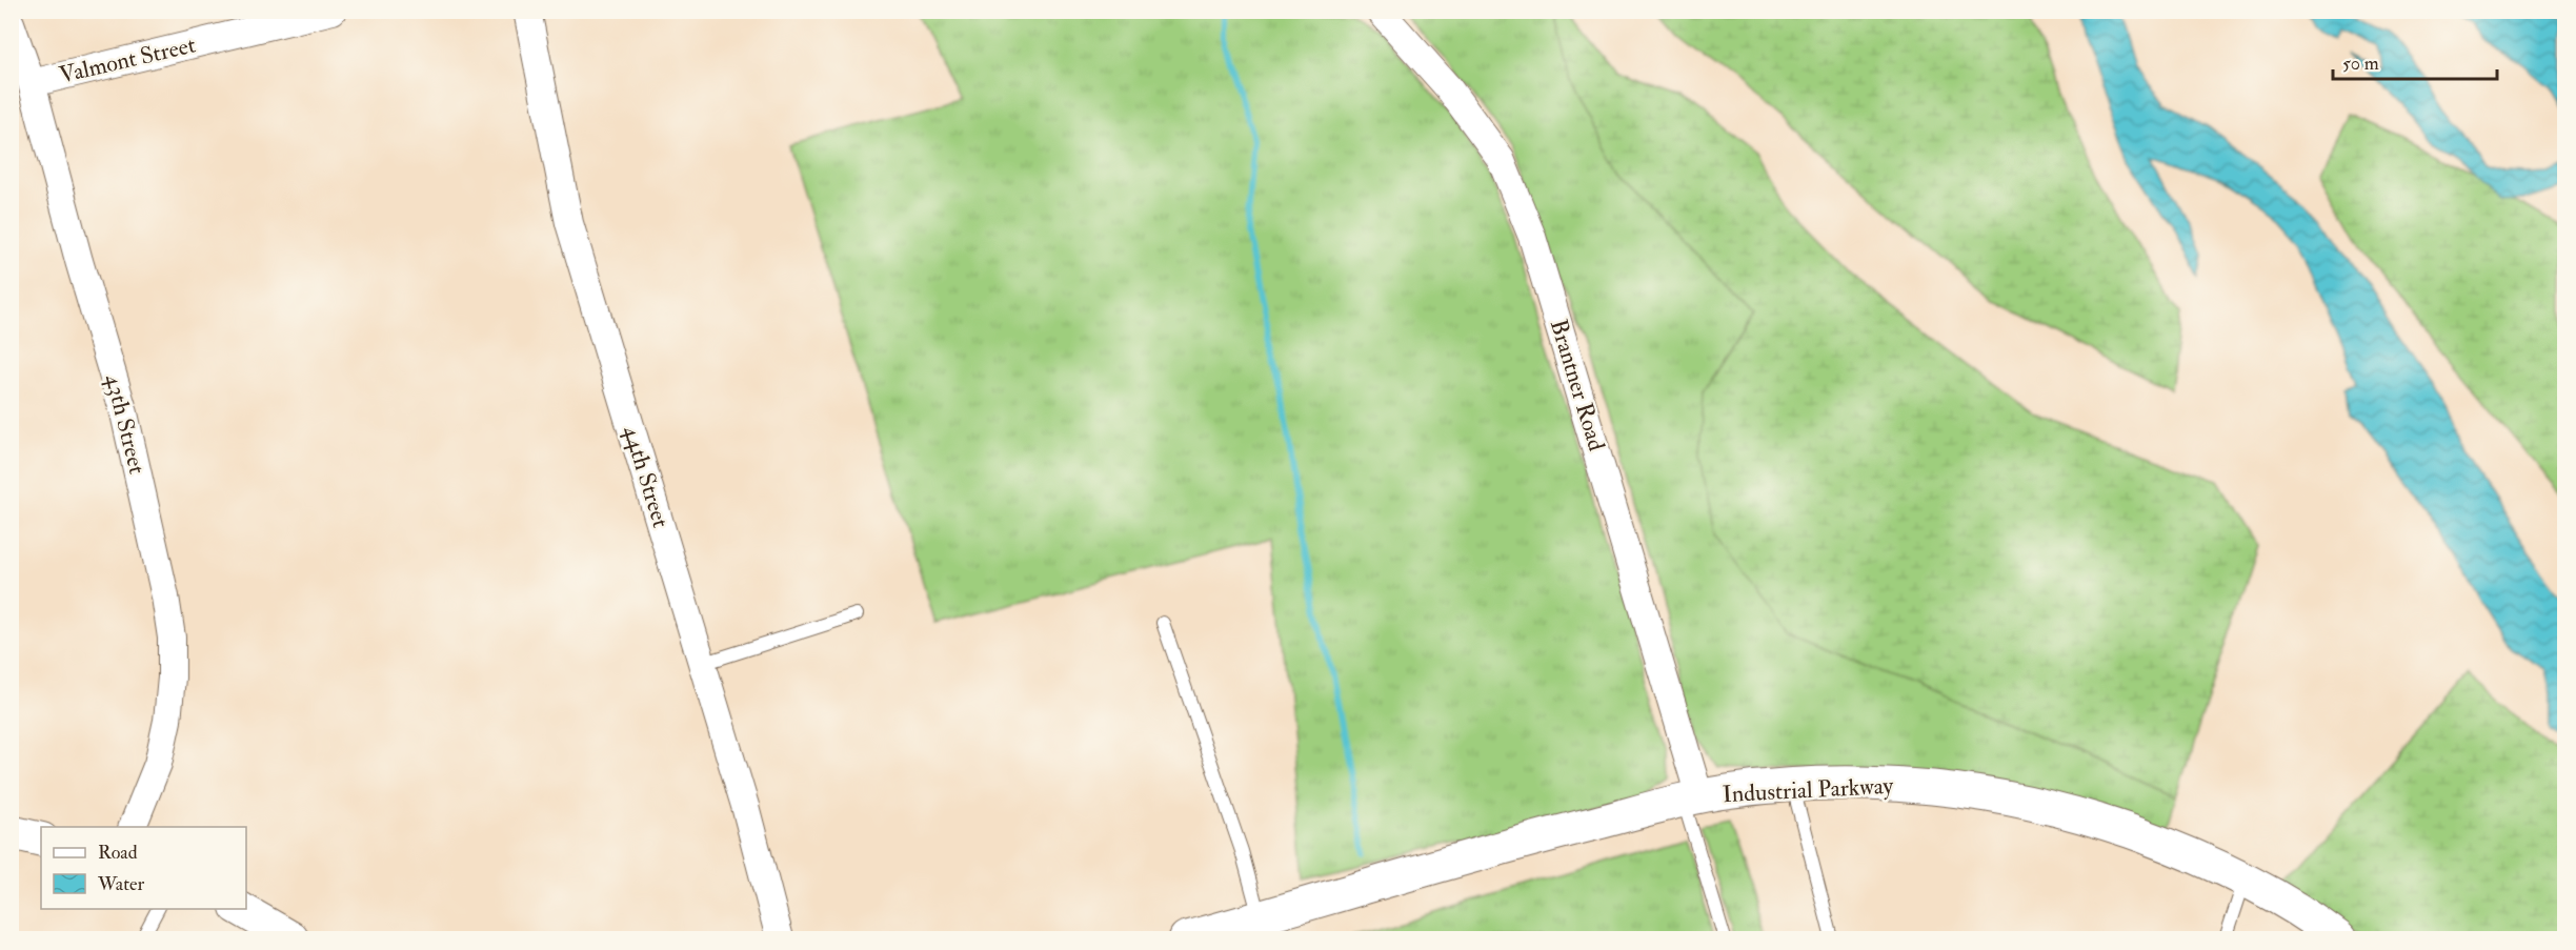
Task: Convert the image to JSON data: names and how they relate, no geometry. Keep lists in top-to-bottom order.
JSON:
{
  "streets": {
    "street": [
      "Valmont Street",
      "Brantner Road",
      "43th Street",
      "44th Street",
      "Industrial Parkway"
    ]
  },
  "crossings": [
    ["Valmont Street", "43th Street"],
    ["Brantner Road", "Industrial Parkway"]
  ],
  "legend": ["Road", "Water"],
  "scale_bar": "50 m"
}
